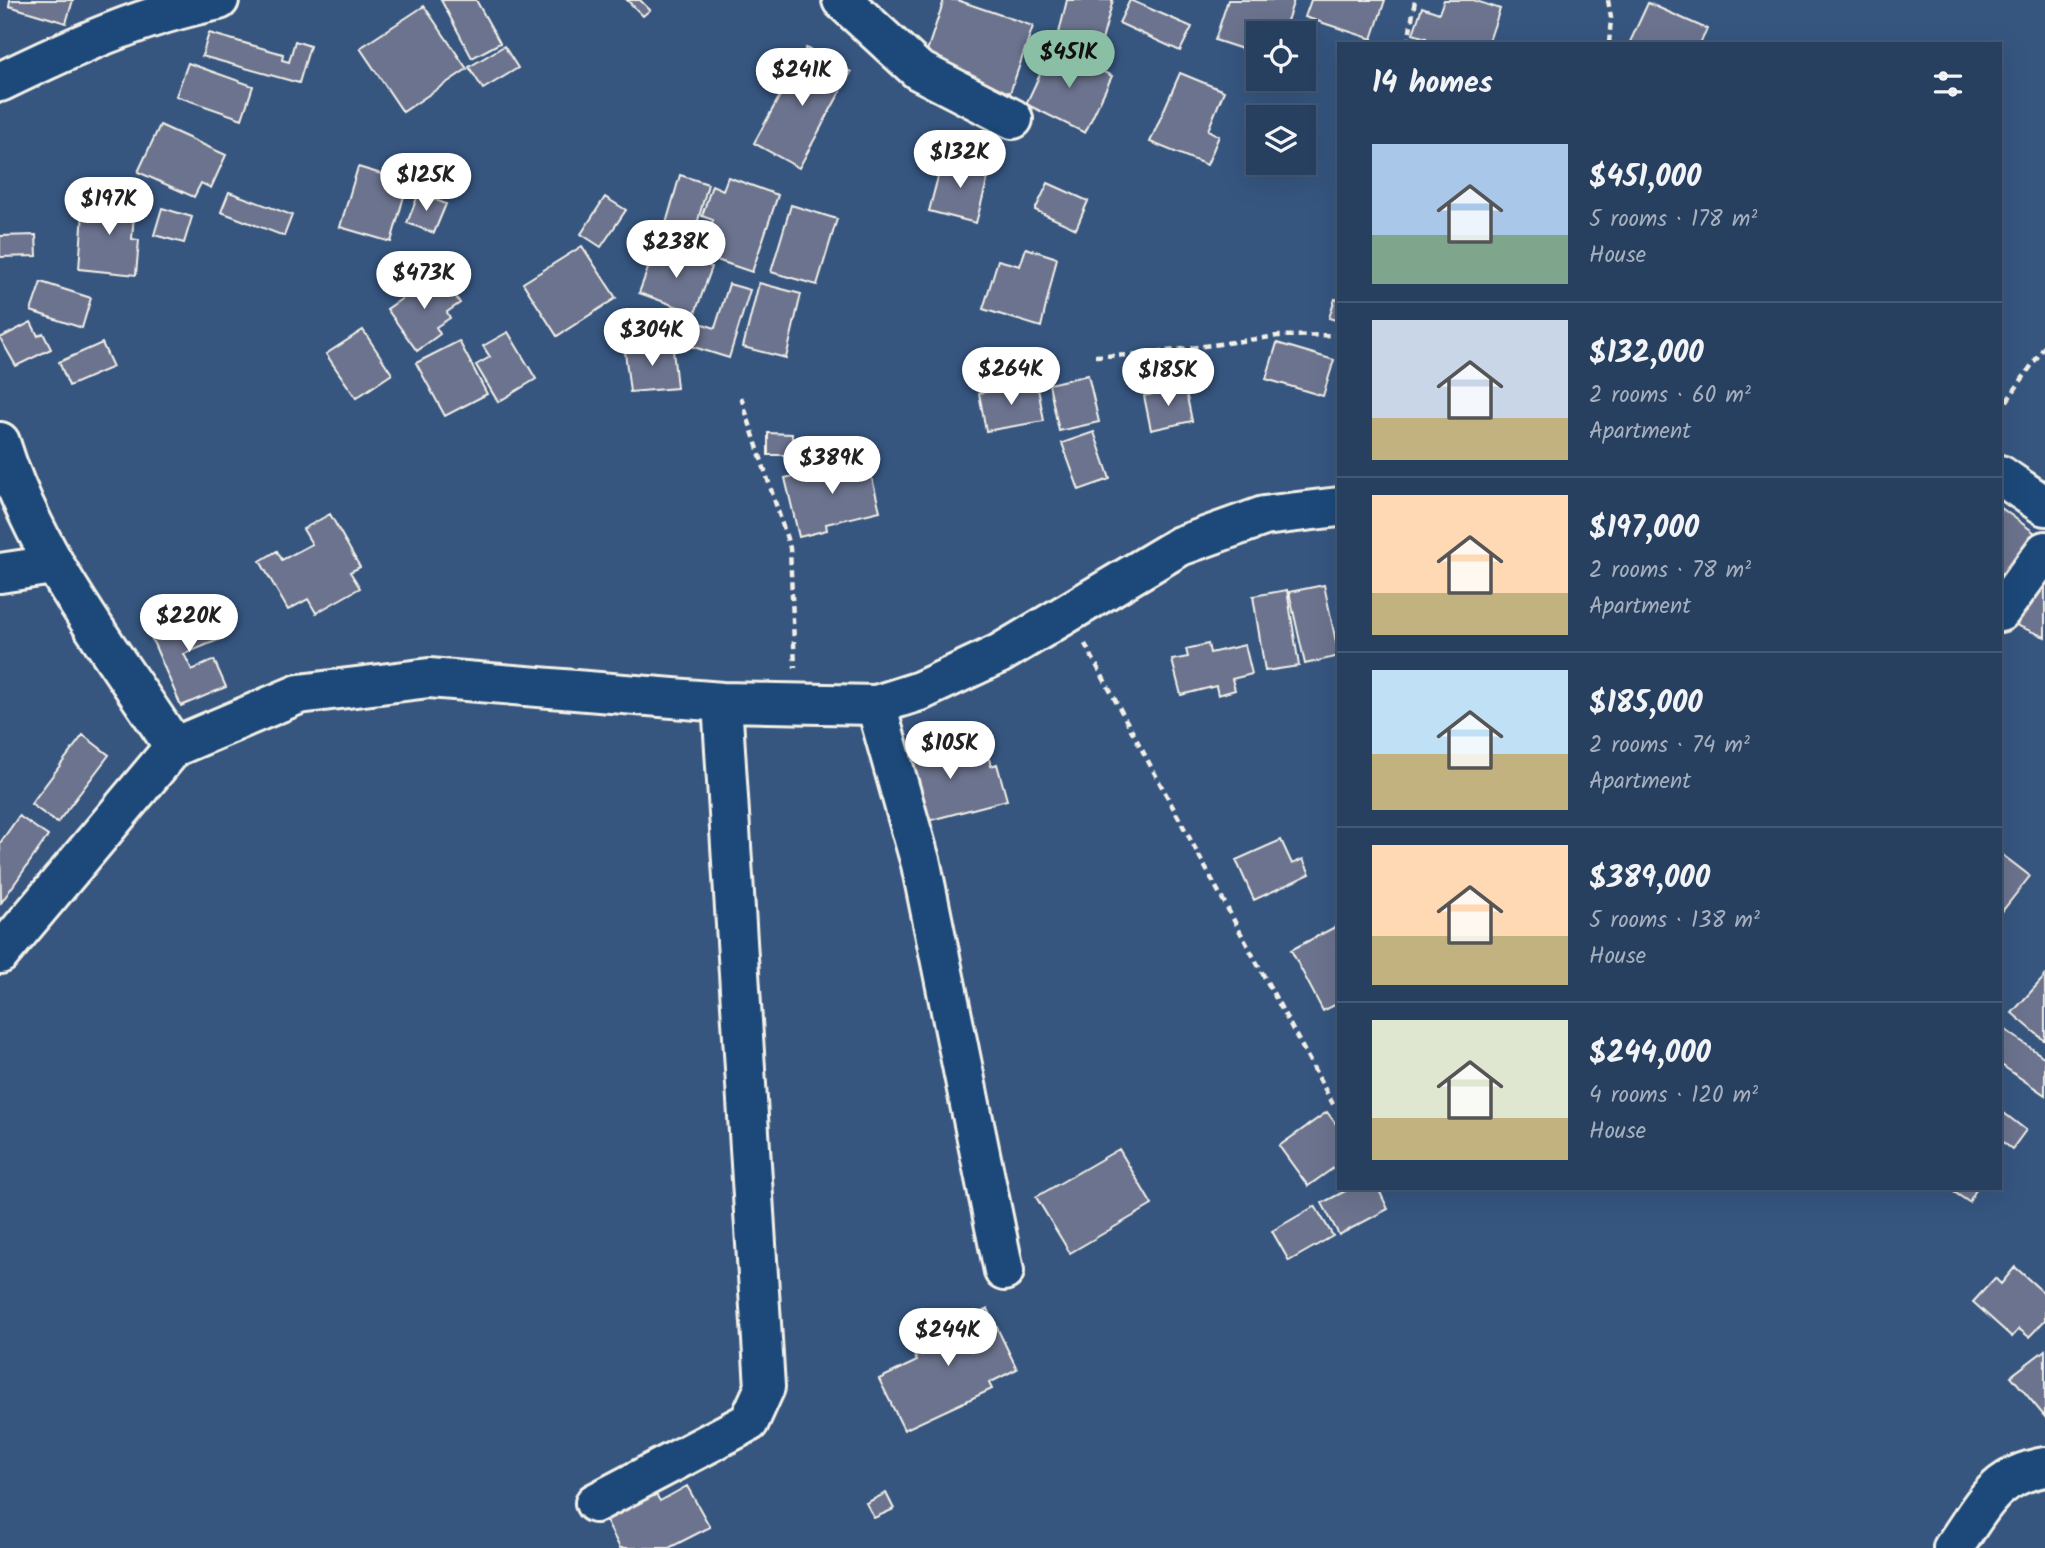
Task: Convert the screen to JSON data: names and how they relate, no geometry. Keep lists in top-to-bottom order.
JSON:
{
  "page": {
    "price": [
      "$451K",
      "$241K",
      "$132K",
      "$125K",
      "$197K",
      "$238K",
      "$473K",
      "$304K",
      "$264K",
      "$185K",
      "$389K",
      "$220K",
      "$105K",
      "$244K"
    ],
    "heading": "14 homes",
    "list": [
      {
        "name": "$451,000",
        "note": "5 rooms · 178 m² · House"
      },
      {
        "name": "$132,000",
        "note": "2 rooms · 60 m² · Apartment"
      },
      {
        "name": "$197,000",
        "note": "2 rooms · 78 m² · Apartment"
      },
      {
        "name": "$185,000",
        "note": "2 rooms · 74 m² · Apartment"
      },
      {
        "name": "$389,000",
        "note": "5 rooms · 138 m² · House"
      },
      {
        "name": "$244,000",
        "note": "4 rooms · 120 m² · House"
      }
    ]
  }
}
